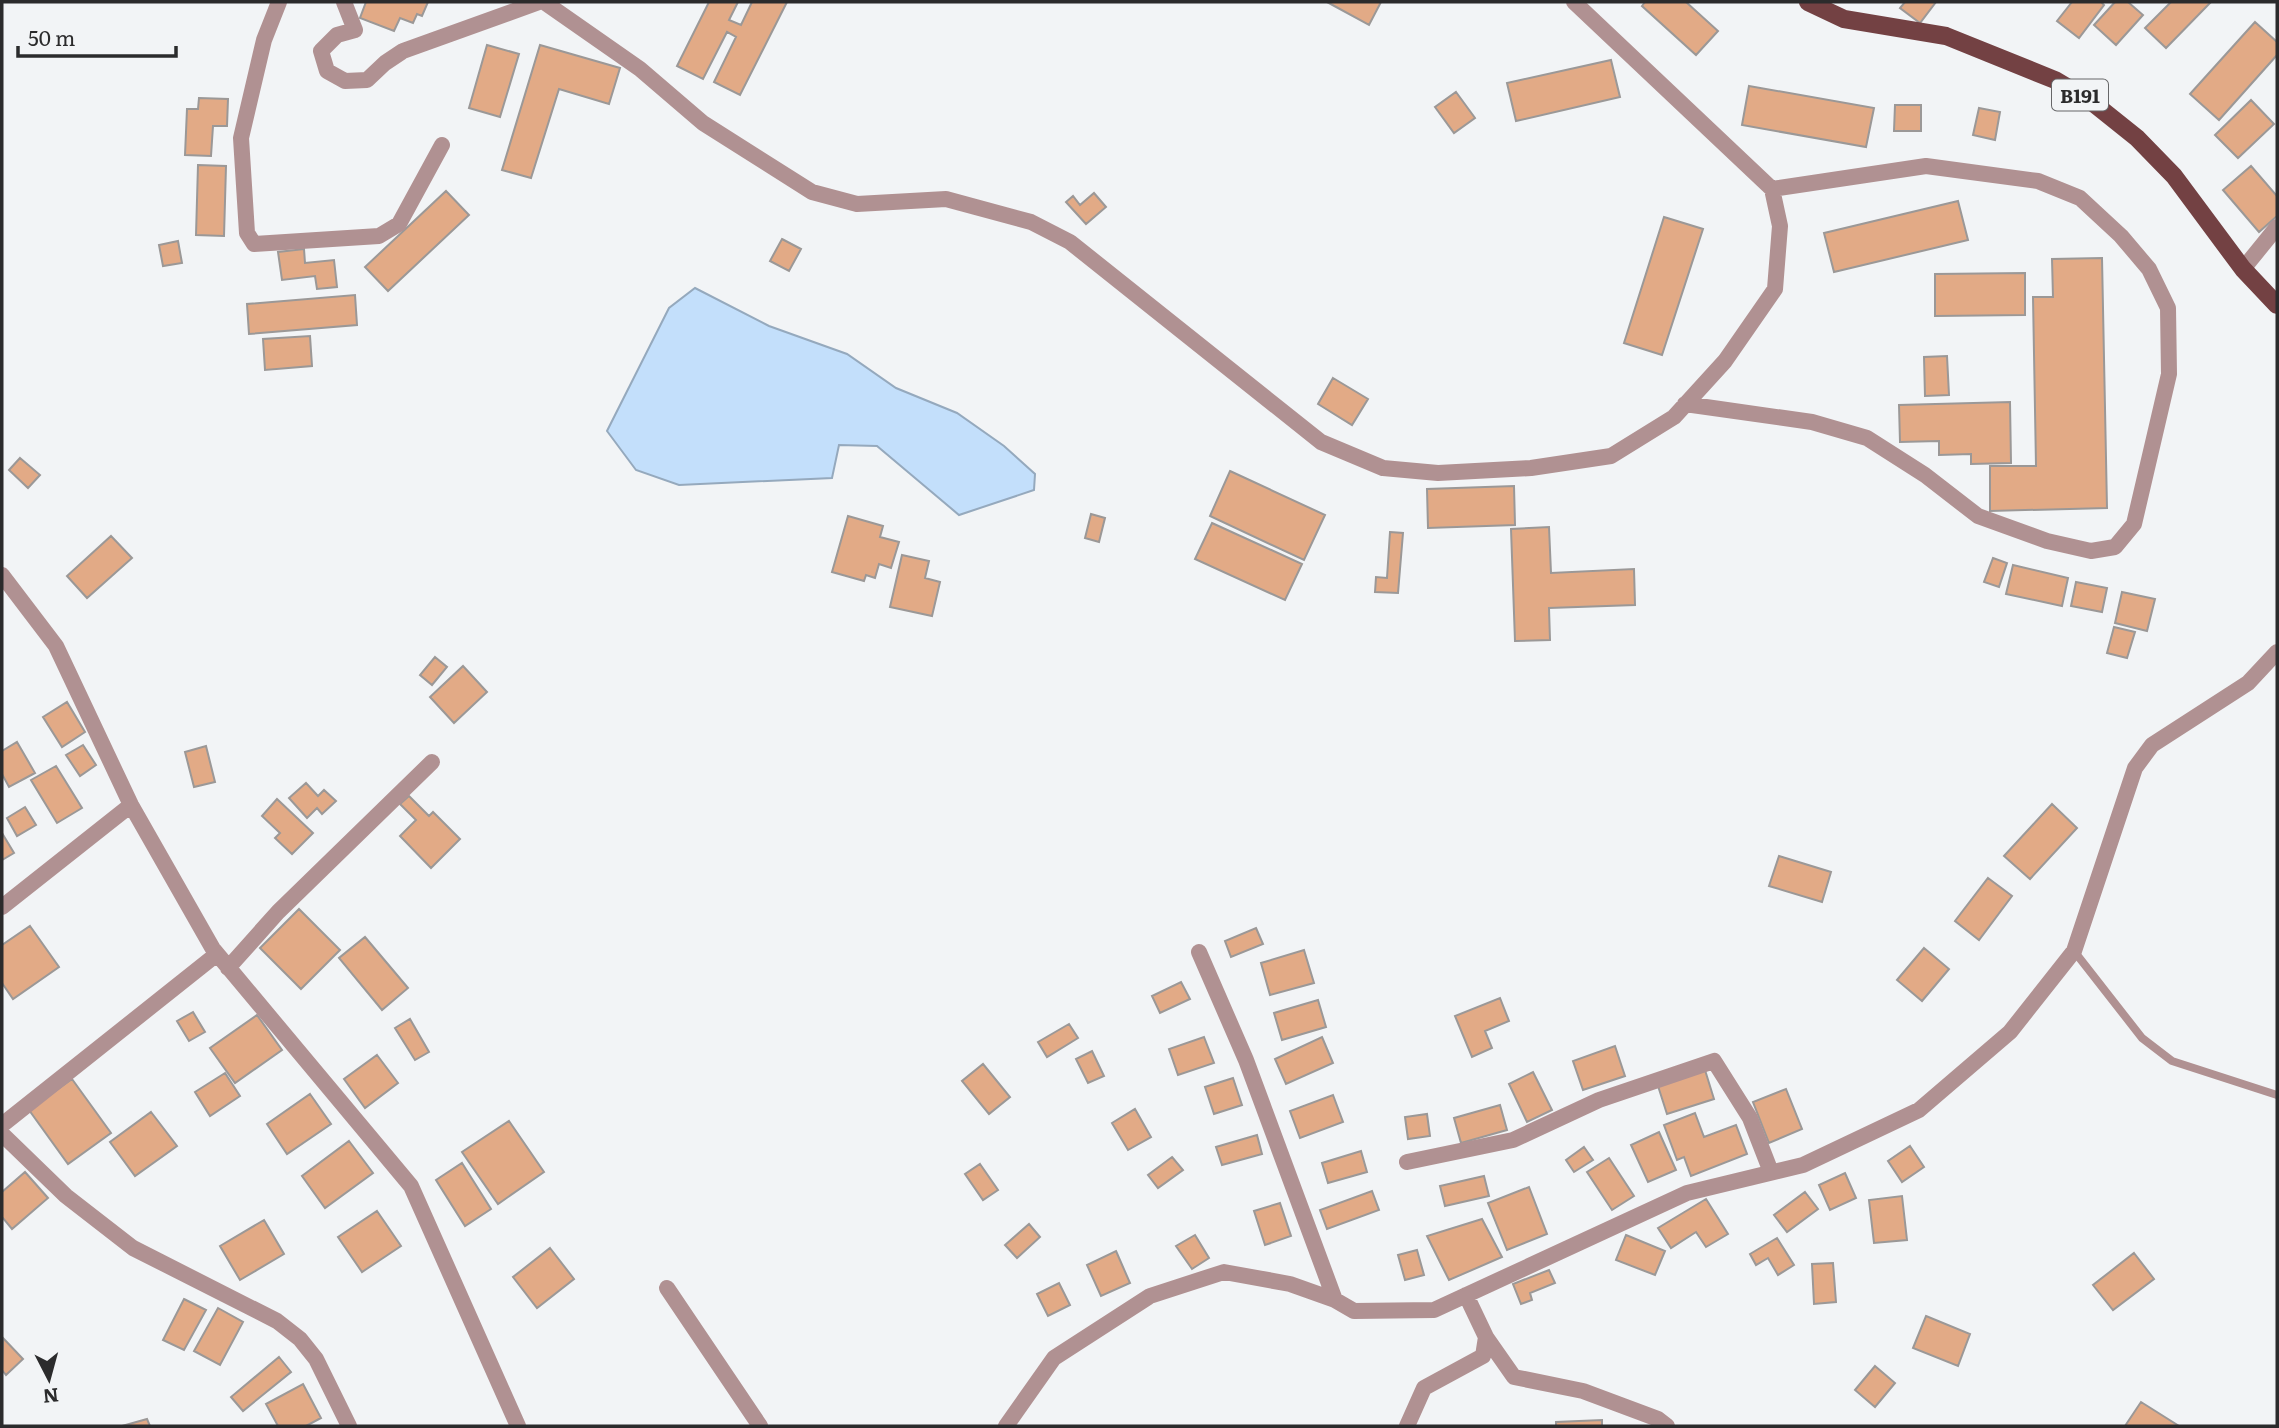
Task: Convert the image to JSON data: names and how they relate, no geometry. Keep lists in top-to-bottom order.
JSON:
{
  "streets": {
    "main road": ["B191"]
  },
  "scale_bar": "50 m",
  "north": "bottom"
}
